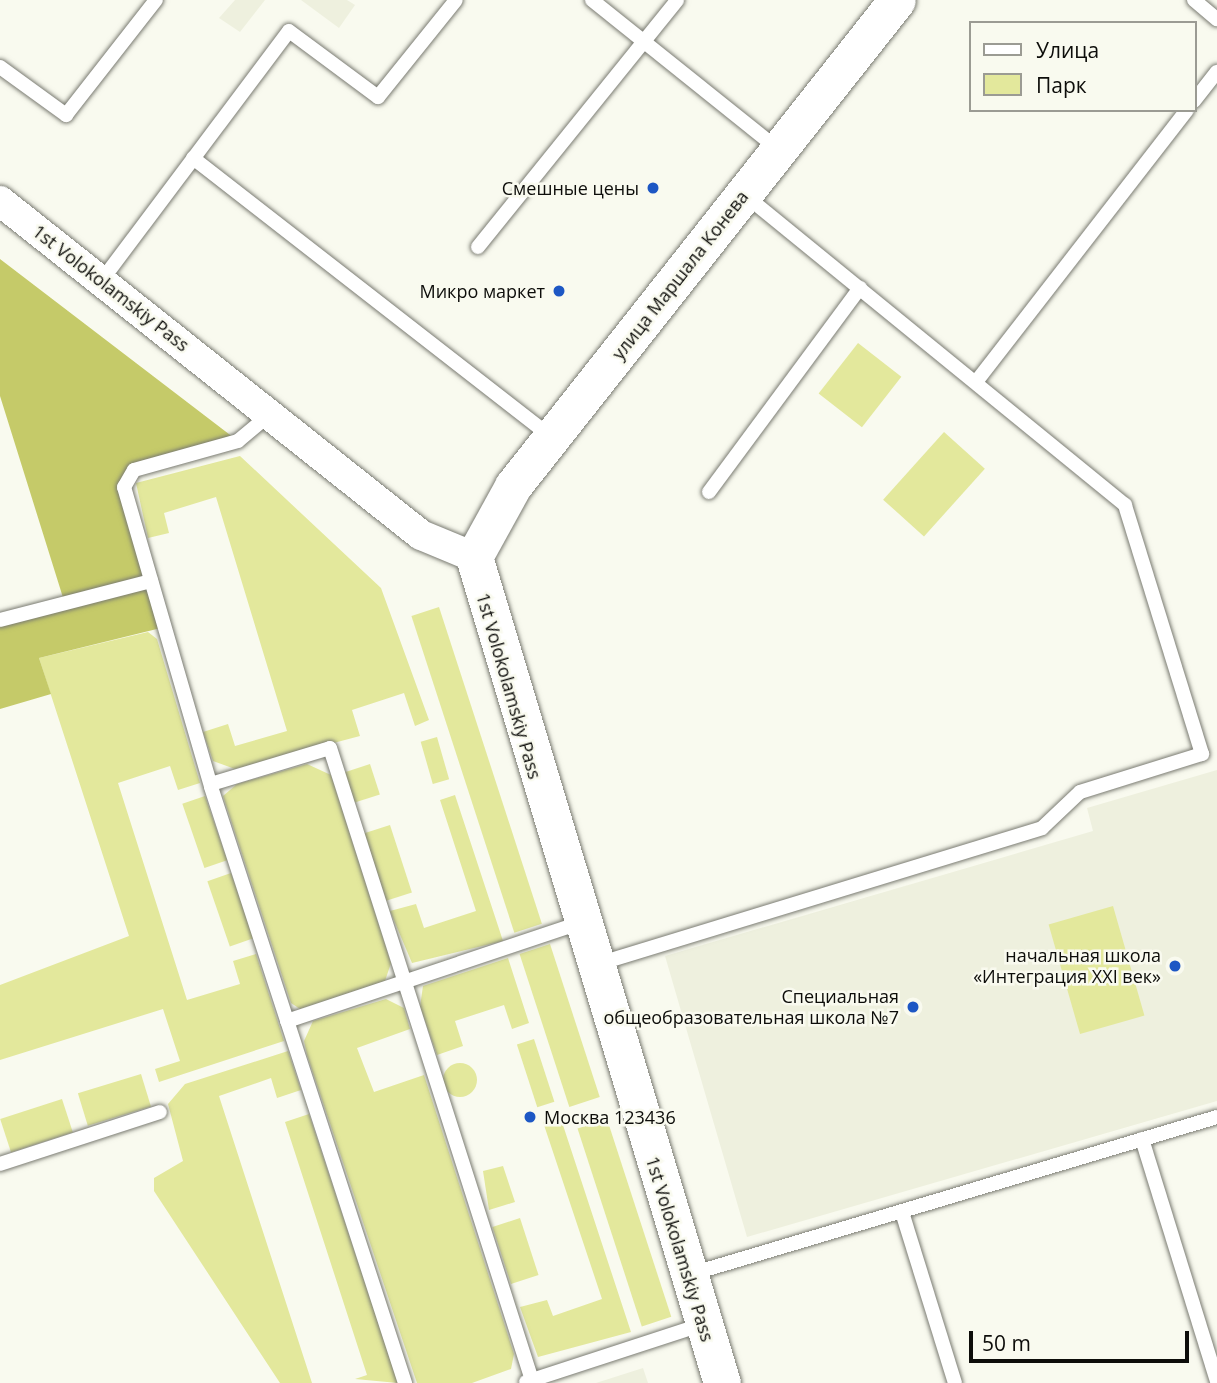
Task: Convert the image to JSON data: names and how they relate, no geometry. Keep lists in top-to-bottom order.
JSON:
{
  "streets": {
    "street": ["улица Маршала Конева", "1st Volokolamskiy Pass"]
  },
  "crossings": [
    ["улица Маршала Конева", "1st Volokolamskiy Pass"]
  ],
  "places": [
    "Смешные цены",
    "Микро маркет",
    "начальная школа «Интеграция XXI век»",
    "Специальная общеобразовательная школа №7",
    "Москва 123436"
  ],
  "legend": ["Улица", "Парк"],
  "scale_bar": "50 m"
}
